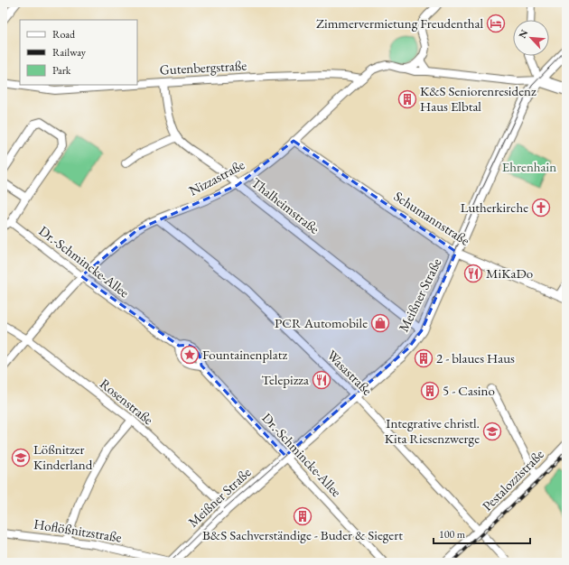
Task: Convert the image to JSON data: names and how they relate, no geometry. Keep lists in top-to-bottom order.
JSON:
{
  "streets": {
    "main road": ["Meißner Straße"],
    "street": [
      "Gutenbergstraße",
      "Nizzastraße",
      "Thalheimstraße",
      "Schumannstraße",
      "Dr.-Schmincke-Allee",
      "Wasastraße",
      "Rosenstraße",
      "Pestalozzistraße",
      "Hoflößnitzstraße"
    ]
  },
  "crossings": [
    ["Gutenbergstraße", "Nizzastraße"],
    ["Gutenbergstraße", "Thalheimstraße"],
    ["Nizzastraße", "Thalheimstraße"],
    ["Nizzastraße", "Schumannstraße"],
    ["Nizzastraße", "Dr.-Schmincke-Allee"],
    ["Nizzastraße", "Wasastraße"],
    ["Nizzastraße", "Rosenstraße"],
    ["Thalheimstraße", "Meißner Straße"],
    ["Schumannstraße", "Meißner Straße"],
    ["Dr.-Schmincke-Allee", "Meißner Straße"],
    ["Meißner Straße", "Wasastraße"],
    ["Meißner Straße", "Rosenstraße"],
    ["Meißner Straße", "Hoflößnitzstraße"],
    ["Wasastraße", "Pestalozzistraße"]
  ],
  "parks": ["Ehrenhain"],
  "places": {
    "hotel": ["Zimmervermietung Freudenthal"],
    "building": [
      "K&S Seniorenresidenz Haus Elbtal",
      "2 - blaues Haus",
      "5 - Casino",
      "B&S Sachverständige - Buder & Siegert"
    ],
    "church": ["Lutherkirche"],
    "restaurant": ["MiKaDo", "Telepizza"],
    "shop": ["PCR Automobile"],
    "place": ["Fountainenplatz"],
    "school or university": ["Integrative christl. Kita Riesenzwerge", "Lößnitzer Kinderland"]
  },
  "legend": ["Road", "Railway", "Park"],
  "scale_bar": "100 m",
  "north": "top left"
}
